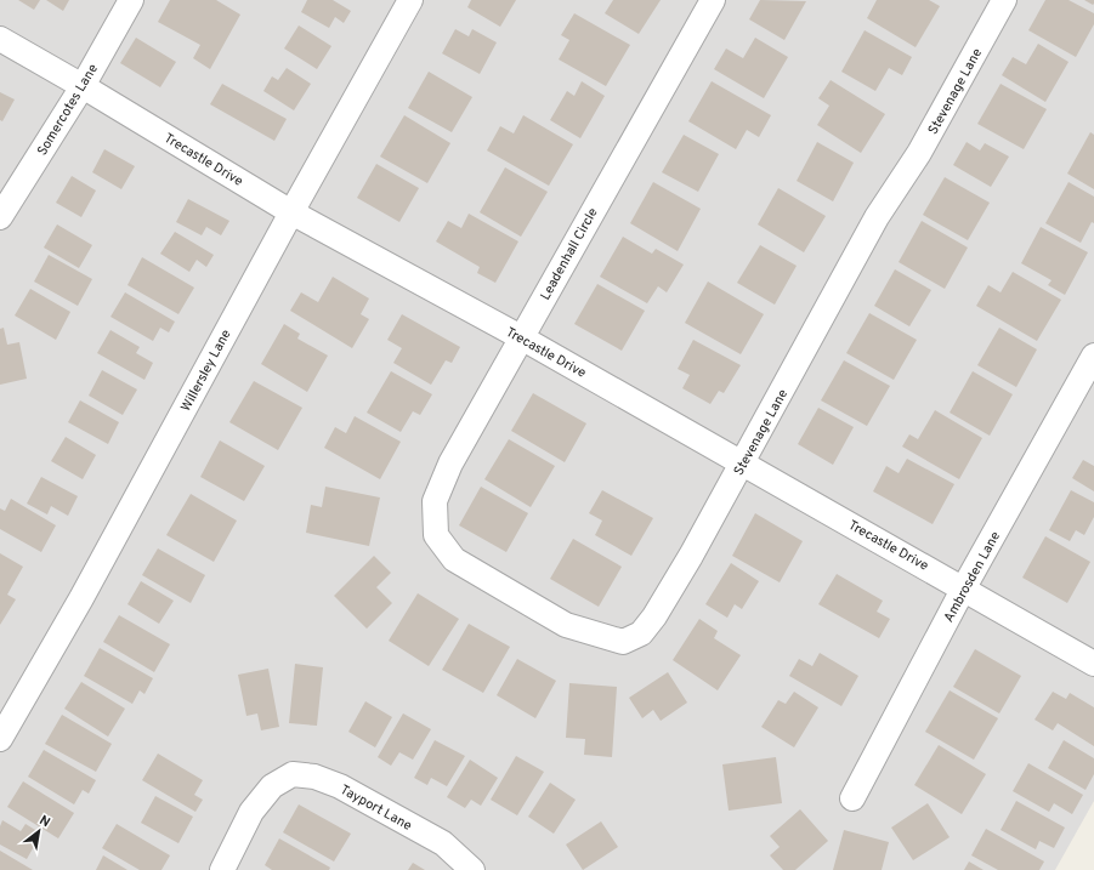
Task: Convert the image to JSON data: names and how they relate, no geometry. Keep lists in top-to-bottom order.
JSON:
{
  "streets": {
    "street": [
      "Stevenage Lane",
      "Somercotes Lane",
      "Trecastle Drive",
      "Leadenhall Circle",
      "Willersley Lane",
      "Ambrosden Lane",
      "Tayport Lane"
    ]
  },
  "crossings": [
    ["Stevenage Lane", "Trecastle Drive"],
    ["Stevenage Lane", "Leadenhall Circle"],
    ["Somercotes Lane", "Trecastle Drive"],
    ["Trecastle Drive", "Leadenhall Circle"],
    ["Trecastle Drive", "Willersley Lane"],
    ["Trecastle Drive", "Ambrosden Lane"]
  ],
  "north": "top right"
}
